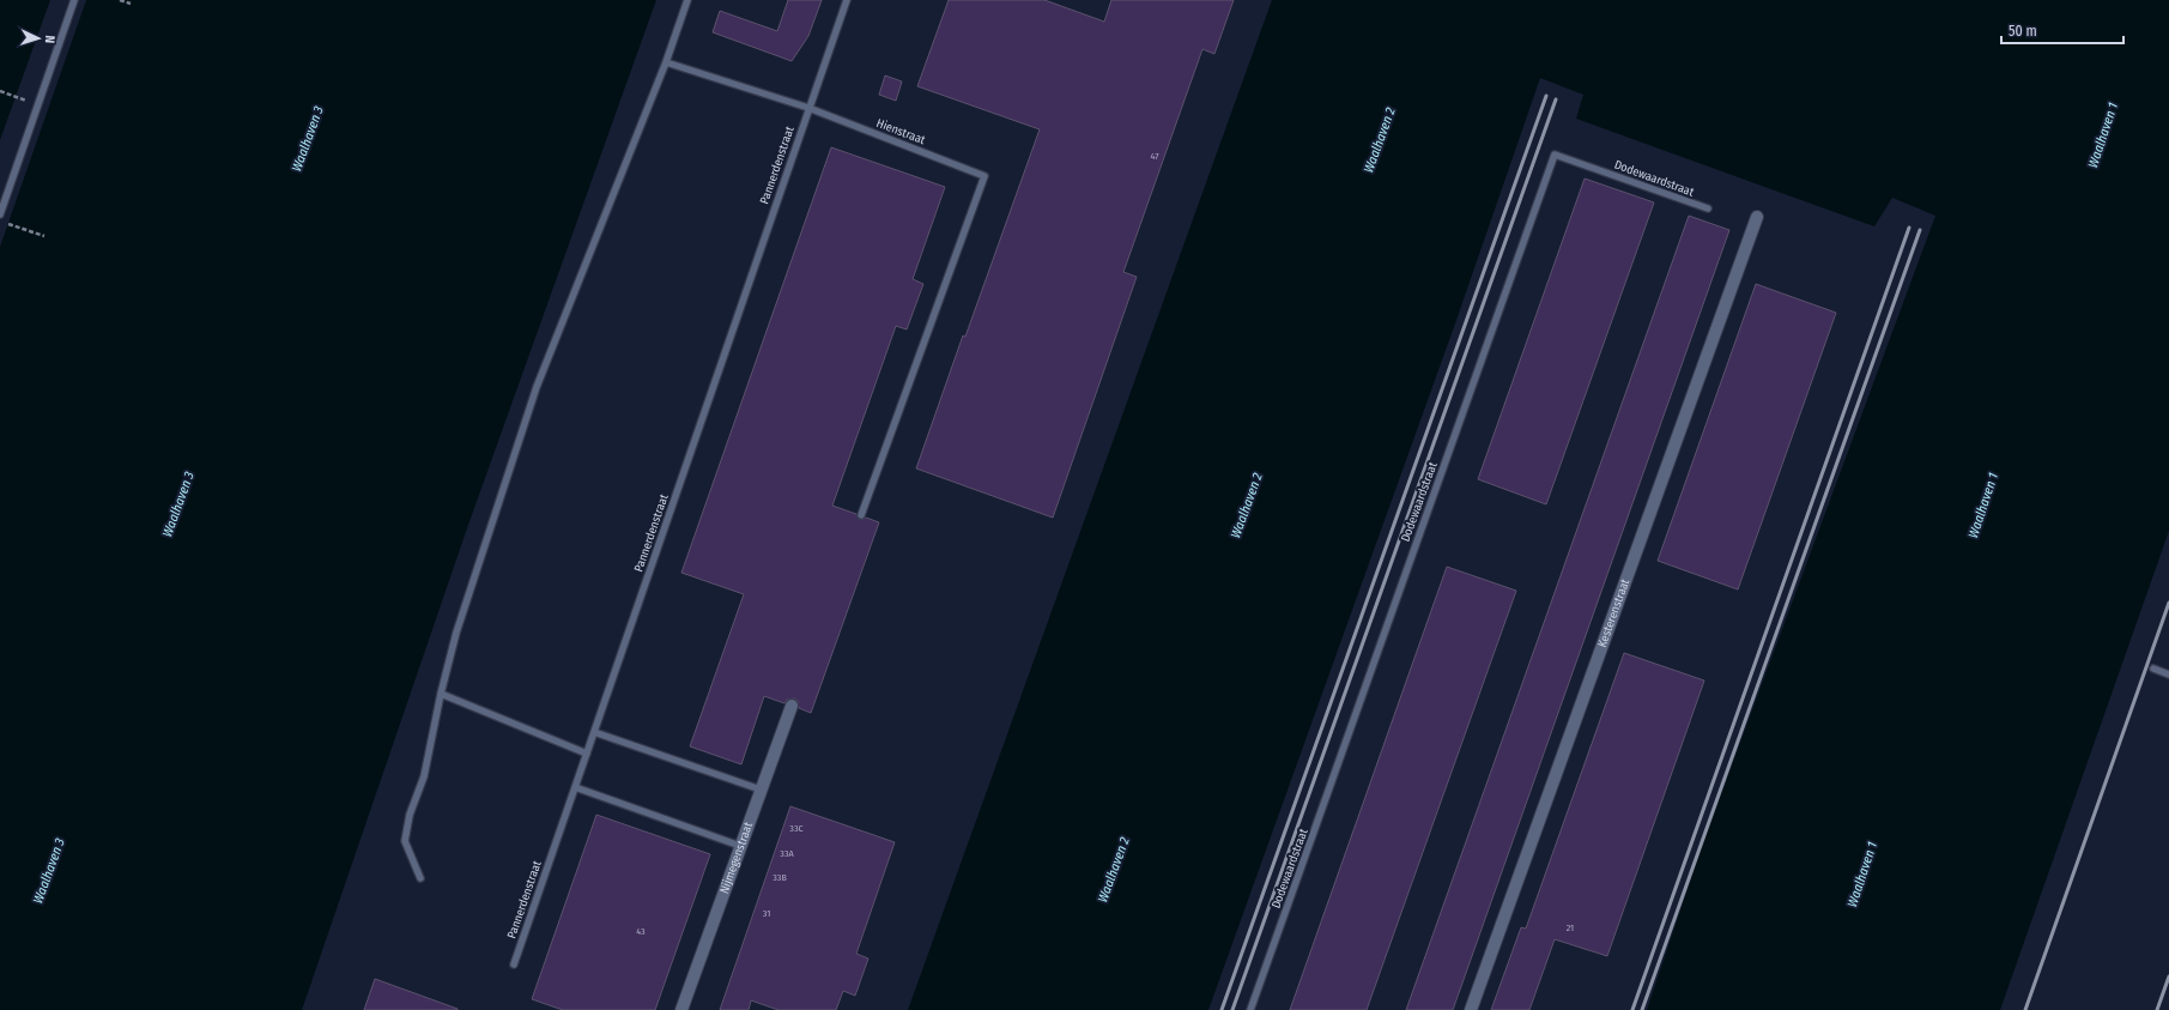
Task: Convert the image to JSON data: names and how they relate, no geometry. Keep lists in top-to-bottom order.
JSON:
{
  "streets": {
    "street": ["Kesterenstraat", "Nijmegenstraat"],
    "lane": ["Hienstraat", "Pannerdenstraat", "Dodewaardstraat"]
  },
  "crossings": [
    ["Hienstraat", "Pannerdenstraat"]
  ],
  "water": ["Waalhaven 1", "Waalhaven 3", "Waalhaven 2"],
  "house_numbers": [
    "47",
    "33C",
    "33A",
    "33B",
    "31",
    "21",
    "43"
  ],
  "scale_bar": "50 m",
  "north": "right"
}
